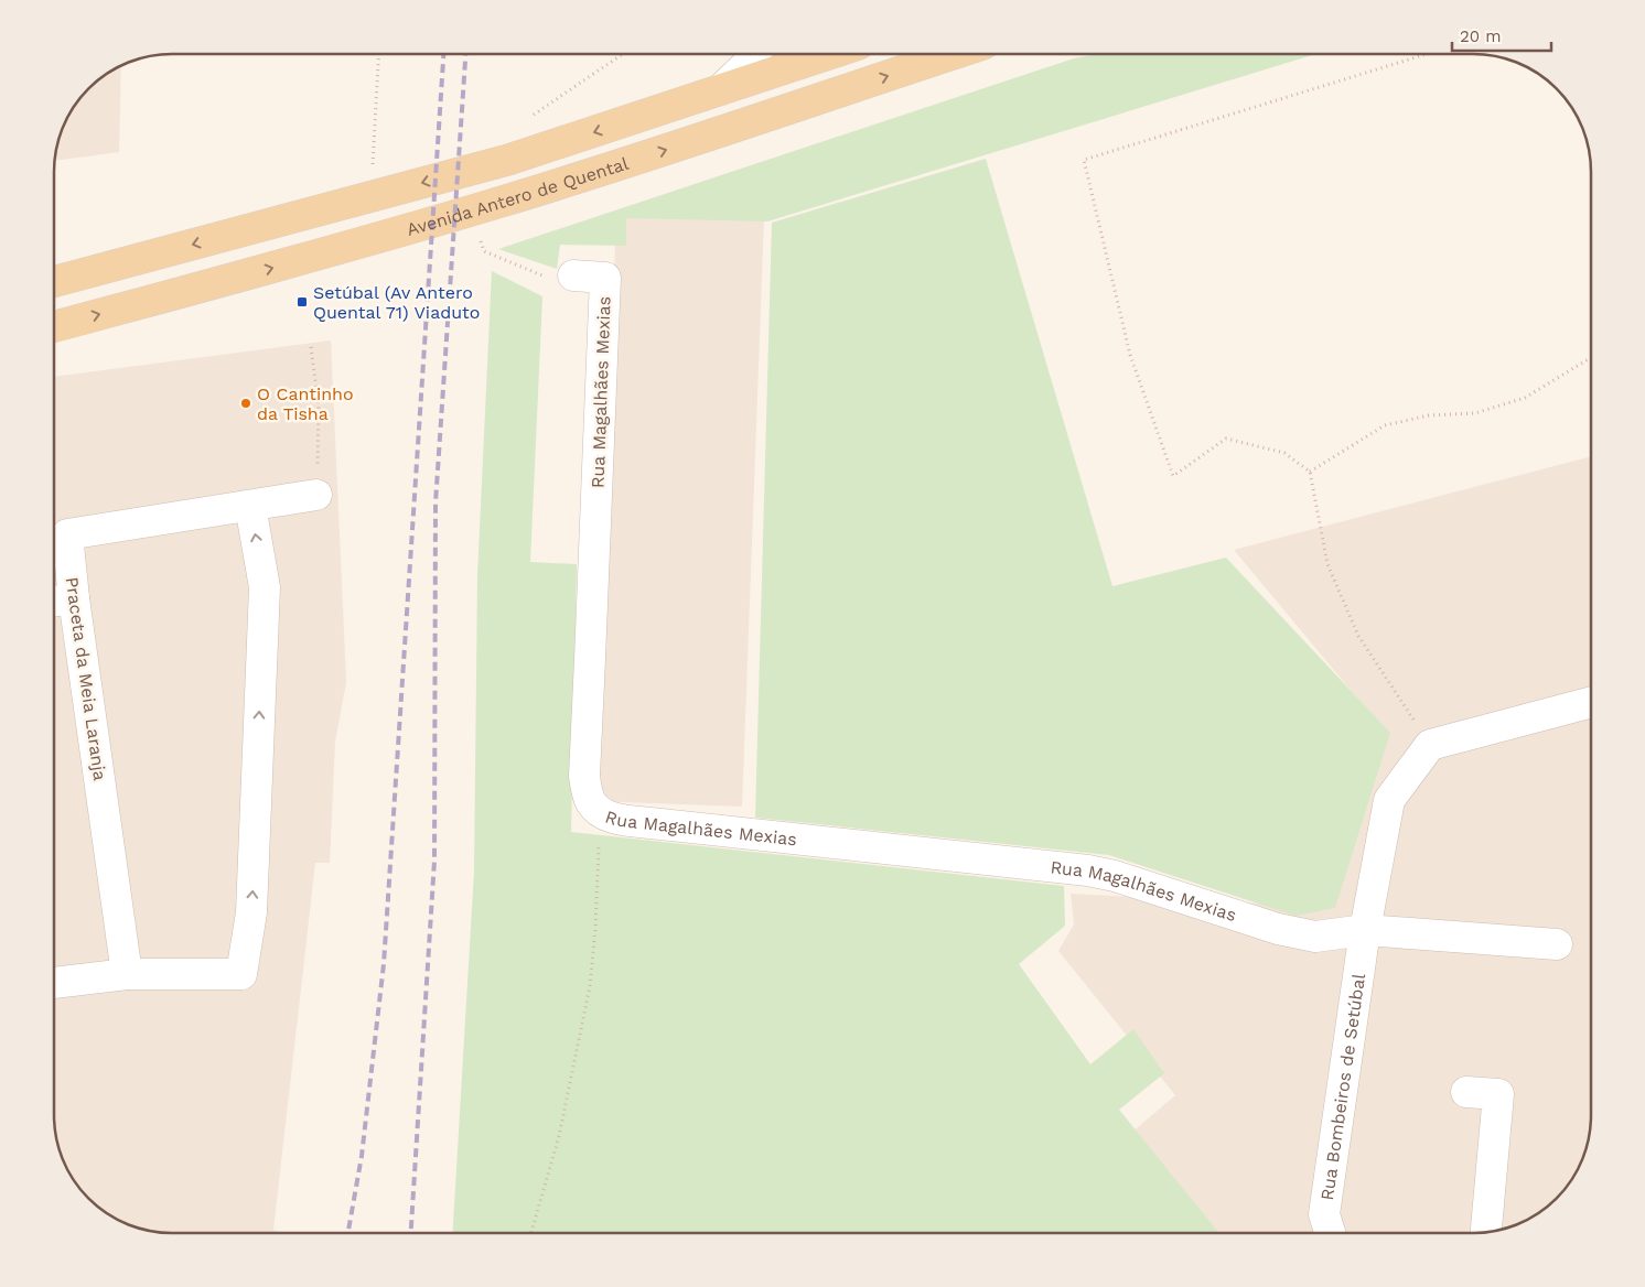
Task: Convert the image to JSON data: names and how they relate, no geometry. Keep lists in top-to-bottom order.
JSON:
{
  "streets": {
    "main road": ["Avenida Antero de Quental"],
    "street": ["Rua Magalhães Mexias", "Praceta da Meia Laranja", "Rua Bombeiros de Setúbal"]
  },
  "crossings": [
    ["Rua Magalhães Mexias", "Rua Bombeiros de Setúbal"]
  ],
  "places": {
    "transit": ["Setúbal (Av Antero Quental 71) Viaduto"],
    "other": ["O Cantinho da Tisha"]
  },
  "scale_bar": "20 m"
}
